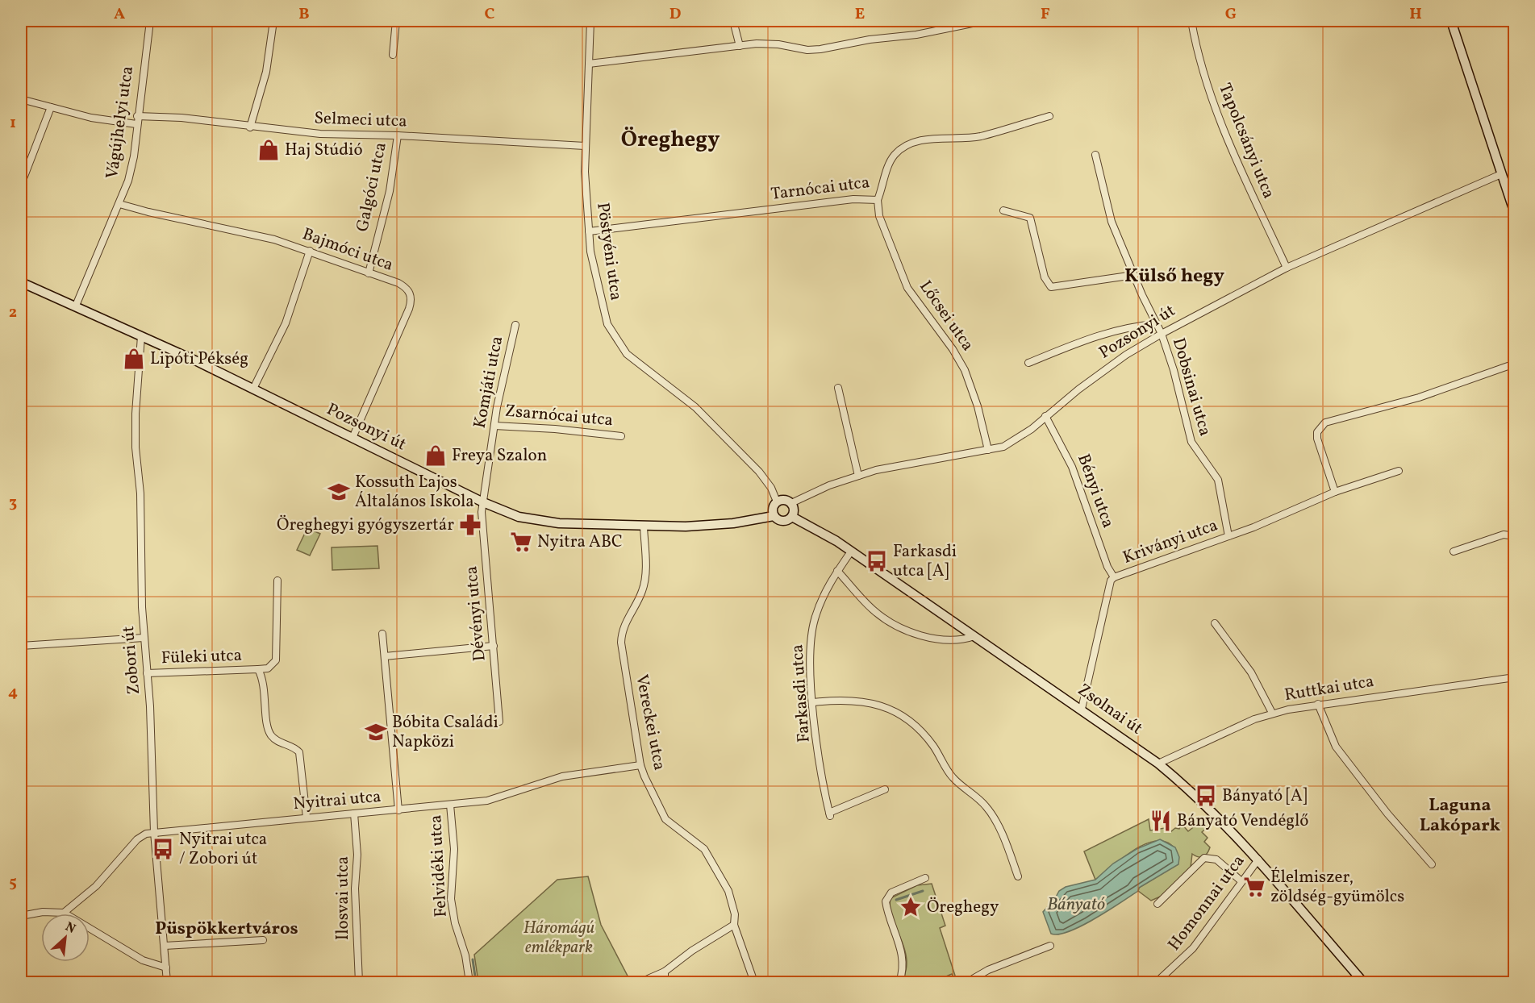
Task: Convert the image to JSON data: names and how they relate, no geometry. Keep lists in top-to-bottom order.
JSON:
{
  "streets": {
    "street": [
      "Selmeci utca",
      "Vágújhelyi utca",
      "Tapolcsányi utca",
      "Galgóci utca",
      "Tarnócai utca",
      "Bajmóci utca",
      "Pöstyéni utca",
      "Lőcsei utca",
      "Pozsonyi út",
      "Komjáti utca",
      "Dobsinai utca",
      "Zsarnócai utca",
      "Bényi utca",
      "Kriványi utca",
      "Dévényi utca",
      "Füleki utca",
      "Zobori út",
      "Ruttkai utca",
      "Farkasdi utca",
      "Zsolnai út",
      "Vereckei utca",
      "Nyitrai utca",
      "Felvidéki utca",
      "Ilosvai utca",
      "Homonnai utca"
    ]
  },
  "crossings": [
    ["Selmeci utca", "Vágújhelyi utca"],
    ["Selmeci utca", "Galgóci utca"],
    ["Selmeci utca", "Pöstyéni utca"],
    ["Vágújhelyi utca", "Bajmóci utca"],
    ["Vágújhelyi utca", "Pozsonyi út"],
    ["Tapolcsányi utca", "Pozsonyi út"],
    ["Galgóci utca", "Bajmóci utca"],
    ["Tarnócai utca", "Pöstyéni utca"],
    ["Tarnócai utca", "Lőcsei utca"],
    ["Bajmóci utca", "Pozsonyi út"],
    ["Pöstyéni utca", "Pozsonyi út"],
    ["Pöstyéni utca", "Zsolnai út"],
    ["Lőcsei utca", "Pozsonyi út"],
    ["Pozsonyi út", "Komjáti utca"],
    ["Pozsonyi út", "Dobsinai utca"],
    ["Pozsonyi út", "Bényi utca"],
    ["Pozsonyi út", "Dévényi utca"],
    ["Pozsonyi út", "Zobori út"],
    ["Pozsonyi út", "Zsolnai út"],
    ["Pozsonyi út", "Vereckei utca"],
    ["Komjáti utca", "Zsarnócai utca"],
    ["Komjáti utca", "Dévényi utca"],
    ["Dobsinai utca", "Kriványi utca"],
    ["Bényi utca", "Kriványi utca"],
    ["Kriványi utca", "Zsolnai út"],
    ["Füleki utca", "Zobori út"],
    ["Füleki utca", "Nyitrai utca"],
    ["Zobori út", "Nyitrai utca"],
    ["Ruttkai utca", "Zsolnai út"],
    ["Farkasdi utca", "Zsolnai út"],
    ["Zsolnai út", "Homonnai utca"],
    ["Vereckei utca", "Nyitrai utca"],
    ["Nyitrai utca", "Felvidéki utca"],
    ["Nyitrai utca", "Ilosvai utca"]
  ],
  "districts": [
    "Öreghegy",
    "Külső hegy",
    "Laguna Lakópark",
    "Püspökkertváros"
  ],
  "water": ["Bányató"],
  "parks": ["Háromágú emlékpark"],
  "places": {
    "shop": ["Haj Stúdió", "Lipóti Pékség", "Freya Szalon"],
    "school or university": ["Kossuth Lajos Általános Iskola", "Bóbita Családi Napközi"],
    "pharmacy": ["Öreghegyi gyógyszertár"],
    "supermarket": ["Nyitra ABC", "Élelmiszer, zöldség-gyümölcs"],
    "bus stop": ["Farkasdi utca [A]", "Bányató [A]", "Nyitrai utca / Zobori út"],
    "restaurant": ["Bányató Vendéglő"],
    "place": ["Öreghegy"]
  },
  "north": "top right",
  "grid": {
    "columns": [
      "A",
      "B",
      "C",
      "D",
      "E",
      "F",
      "G",
      "H"
    ],
    "rows": [
      "1",
      "2",
      "3",
      "4",
      "5"
    ]
  }
}
